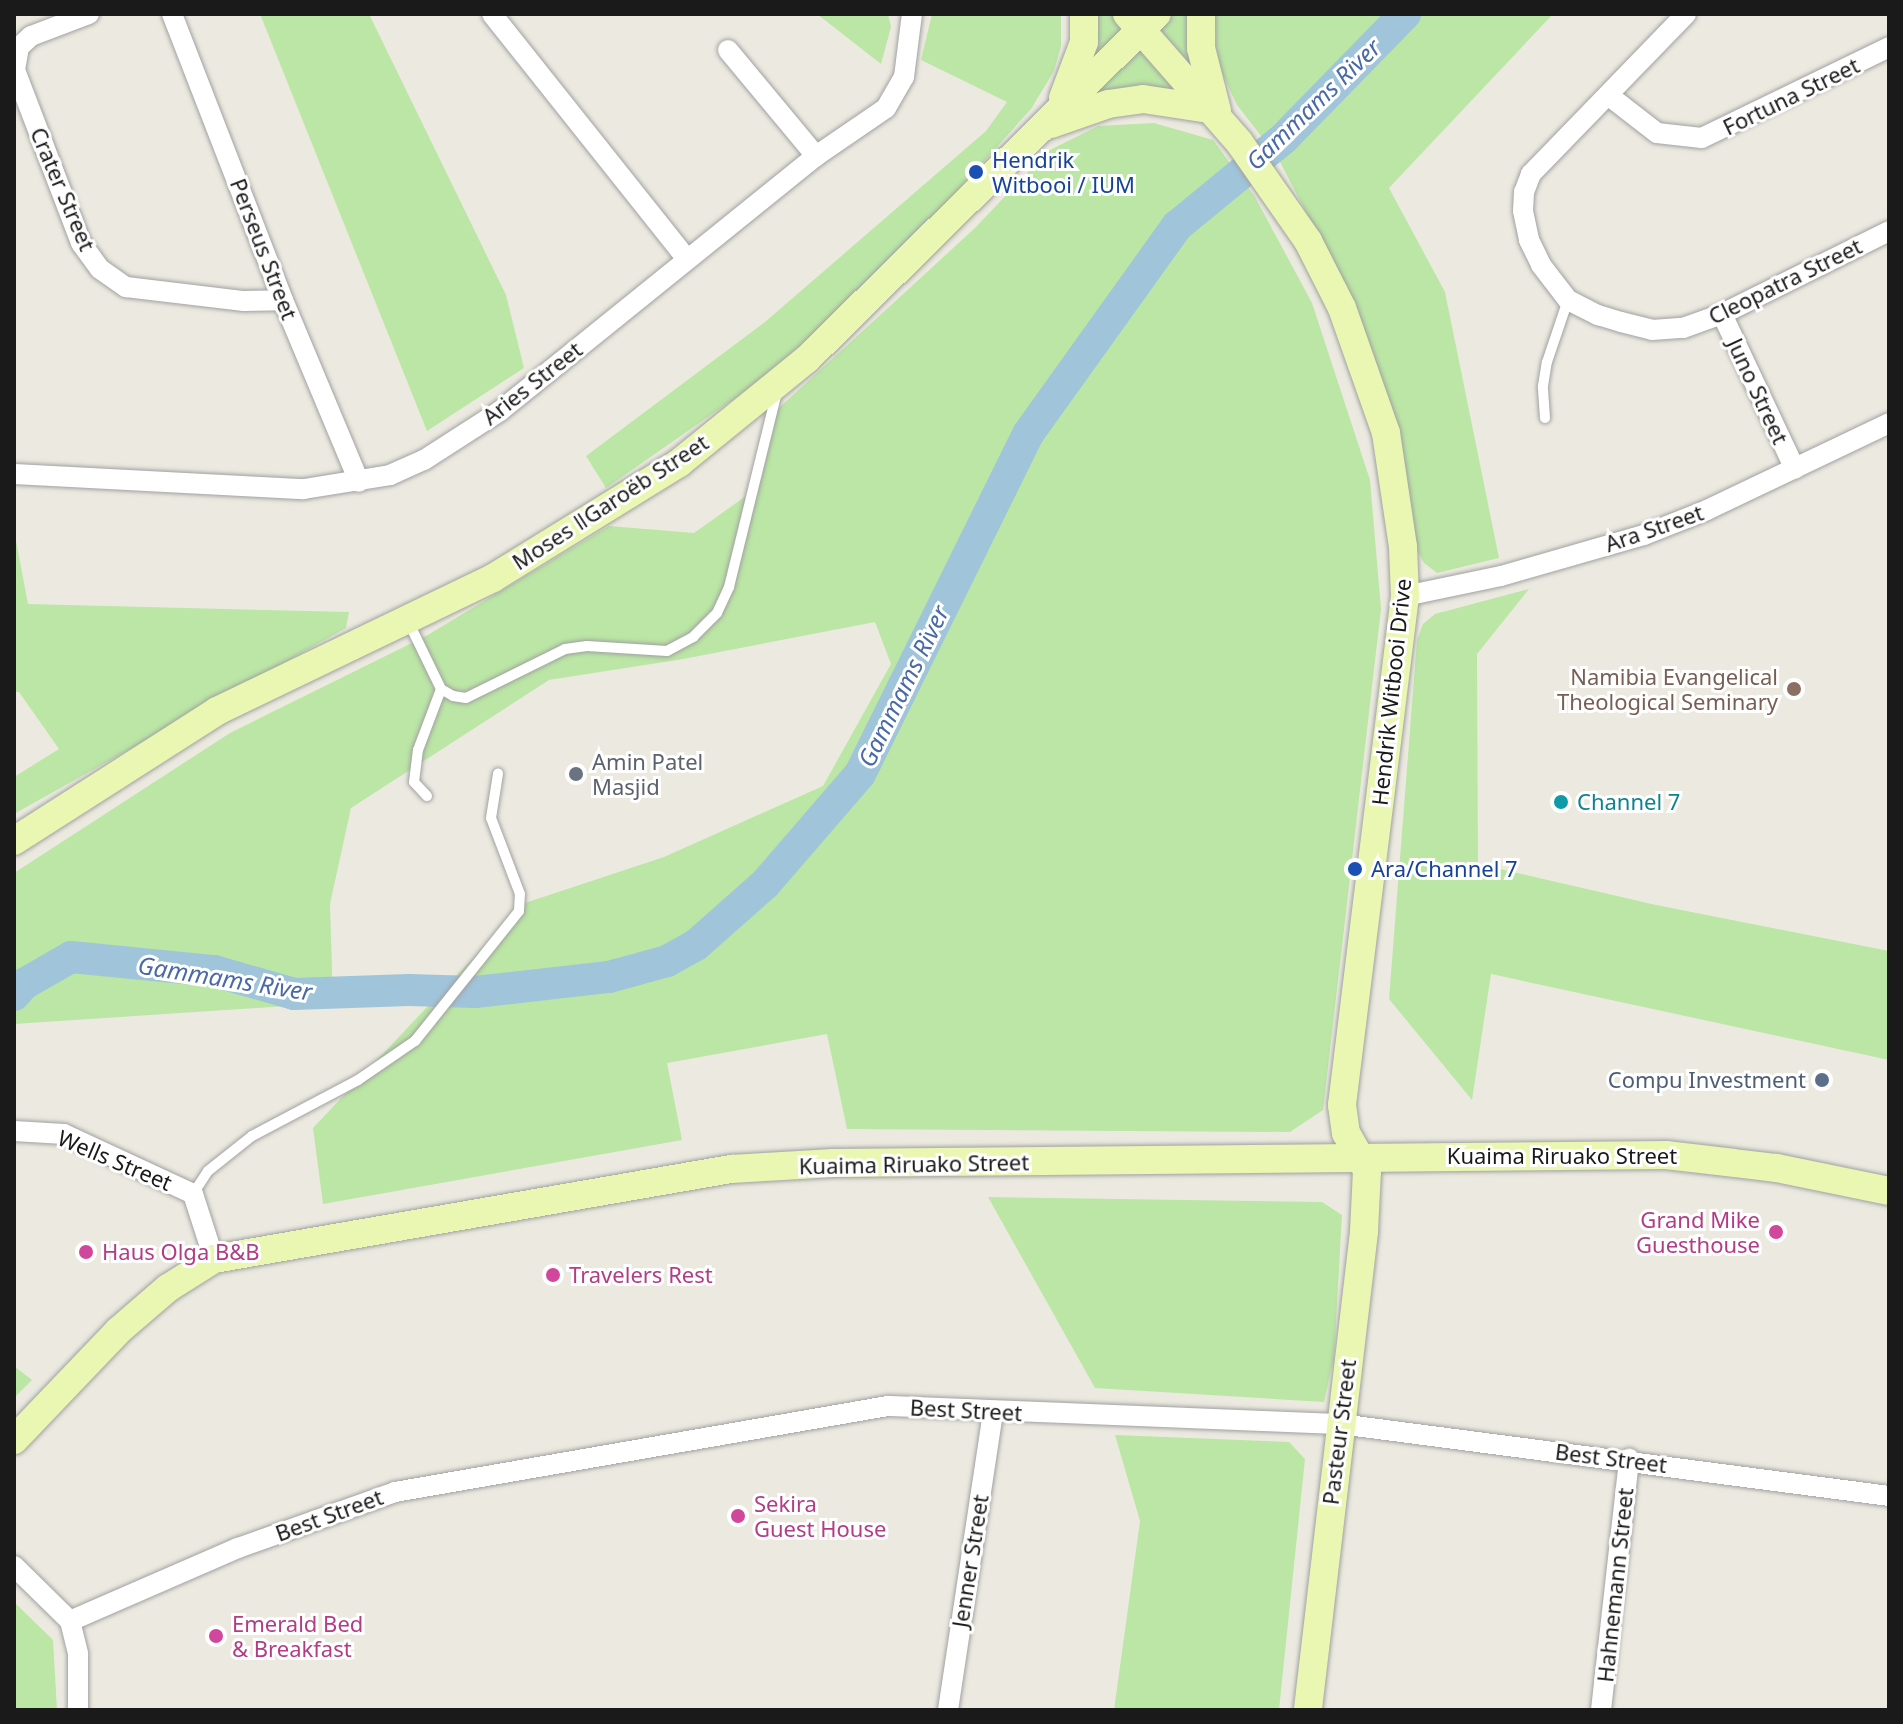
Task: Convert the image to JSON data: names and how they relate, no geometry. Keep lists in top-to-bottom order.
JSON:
{
  "streets": {
    "street": [
      "Fortuna Street",
      "Crater Street",
      "Perseus Street",
      "Cleopatra Street",
      "Aries Street",
      "Juno Street",
      "Moses ǁGaroëb Street",
      "Ara Street",
      "Hendrik Witbooi Drive",
      "Kuaima Riruako Street",
      "Wells Street",
      "Best Street",
      "Pasteur Street",
      "Jenner Street",
      "Hahnemann Street"
    ]
  },
  "crossings": [
    ["Fortuna Street", "Cleopatra Street"],
    ["Crater Street", "Perseus Street"],
    ["Perseus Street", "Aries Street"],
    ["Cleopatra Street", "Juno Street"],
    ["Juno Street", "Ara Street"],
    ["Moses ǁGaroëb Street", "Hendrik Witbooi Drive"],
    ["Ara Street", "Hendrik Witbooi Drive"],
    ["Hendrik Witbooi Drive", "Kuaima Riruako Street"],
    ["Hendrik Witbooi Drive", "Pasteur Street"],
    ["Kuaima Riruako Street", "Wells Street"],
    ["Kuaima Riruako Street", "Pasteur Street"],
    ["Best Street", "Pasteur Street"],
    ["Best Street", "Jenner Street"],
    ["Best Street", "Hahnemann Street"]
  ],
  "water": ["Gammams River"],
  "places": [
    "Hendrik Witbooi / IUM",
    "Namibia Evangelical Theological Seminary",
    "Amin Patel Masjid",
    "Channel 7",
    "Ara/Channel 7",
    "Compu Investment",
    "Grand Mike Guesthouse",
    "Haus Olga B&B",
    "Travelers Rest",
    "Sekira Guest House",
    "Emerald Bed & Breakfast"
  ]
}
